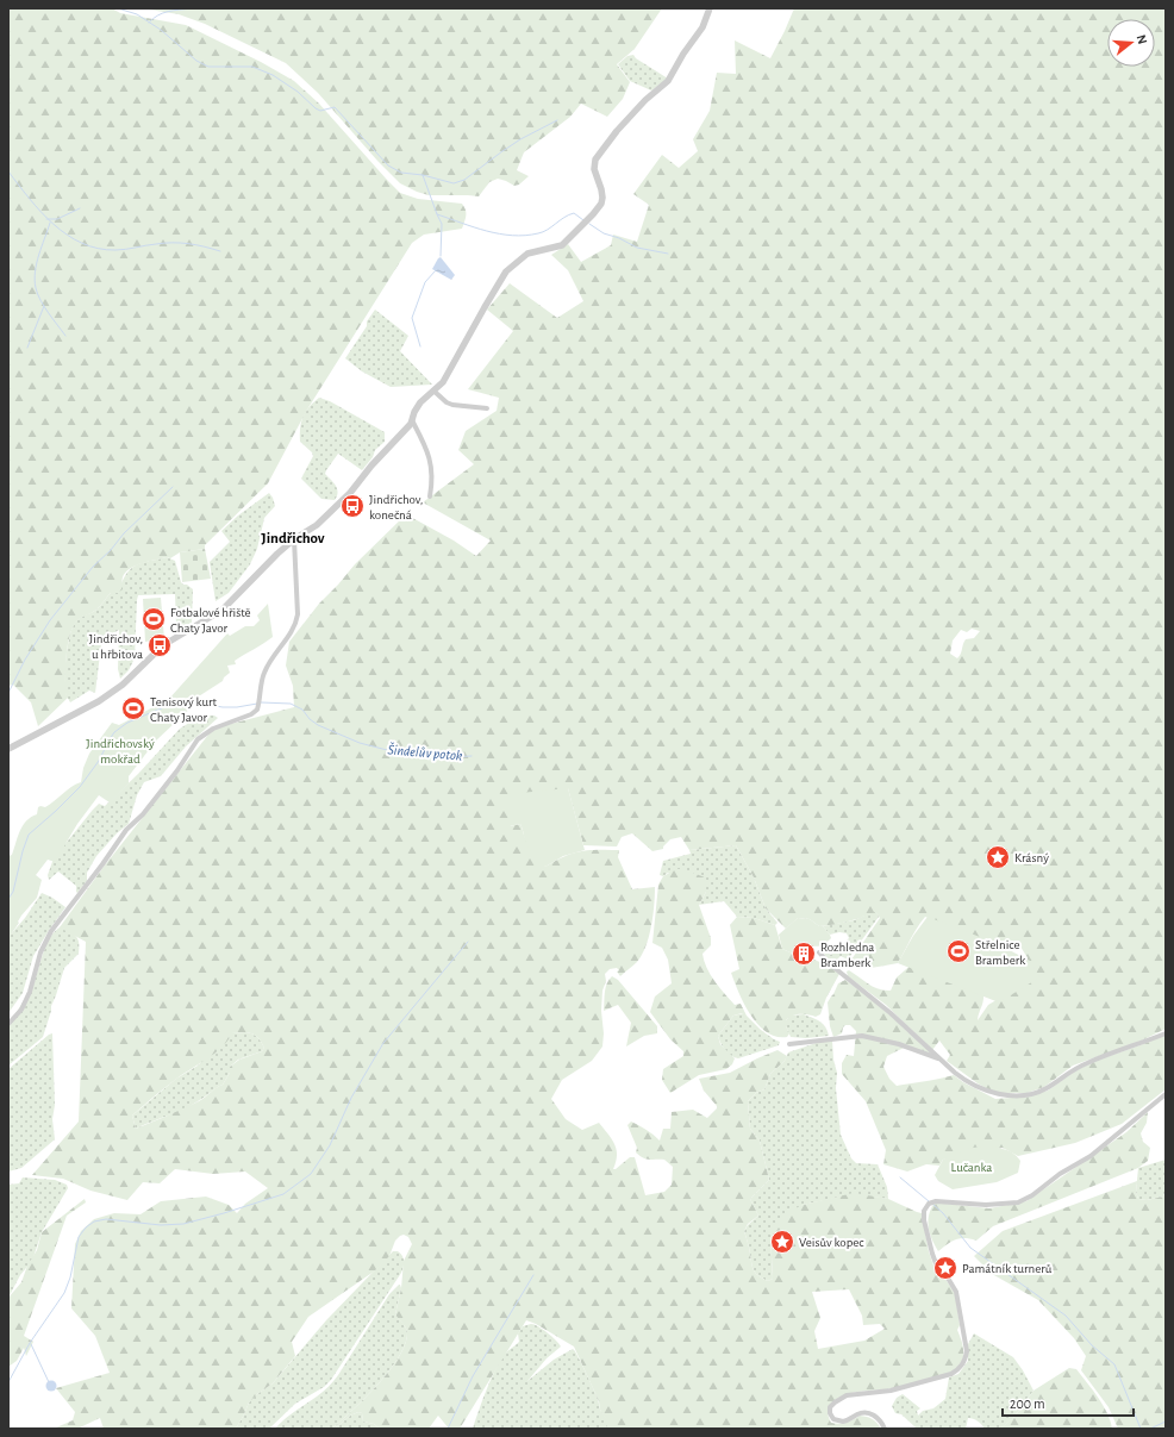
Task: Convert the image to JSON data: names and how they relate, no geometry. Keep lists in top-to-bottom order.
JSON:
{
  "districts": ["Jindřichov"],
  "water": ["Šindelův potok"],
  "parks": ["Jindřichovský mokřad", "Lučanka"],
  "places": {
    "bus stop": ["Jindřichov, konečná", "Jindřichov, u hřbitova"],
    "sports": ["Fotbalové hřiště Chaty Javor", "Tenisový kurt Chaty Javor", "Střelnice Bramberk"],
    "place": ["Krásný", "Veisův kopec", "Památník turnerů"],
    "building": ["Rozhledna Bramberk"]
  },
  "scale_bar": "200 m",
  "north": "right"
}
